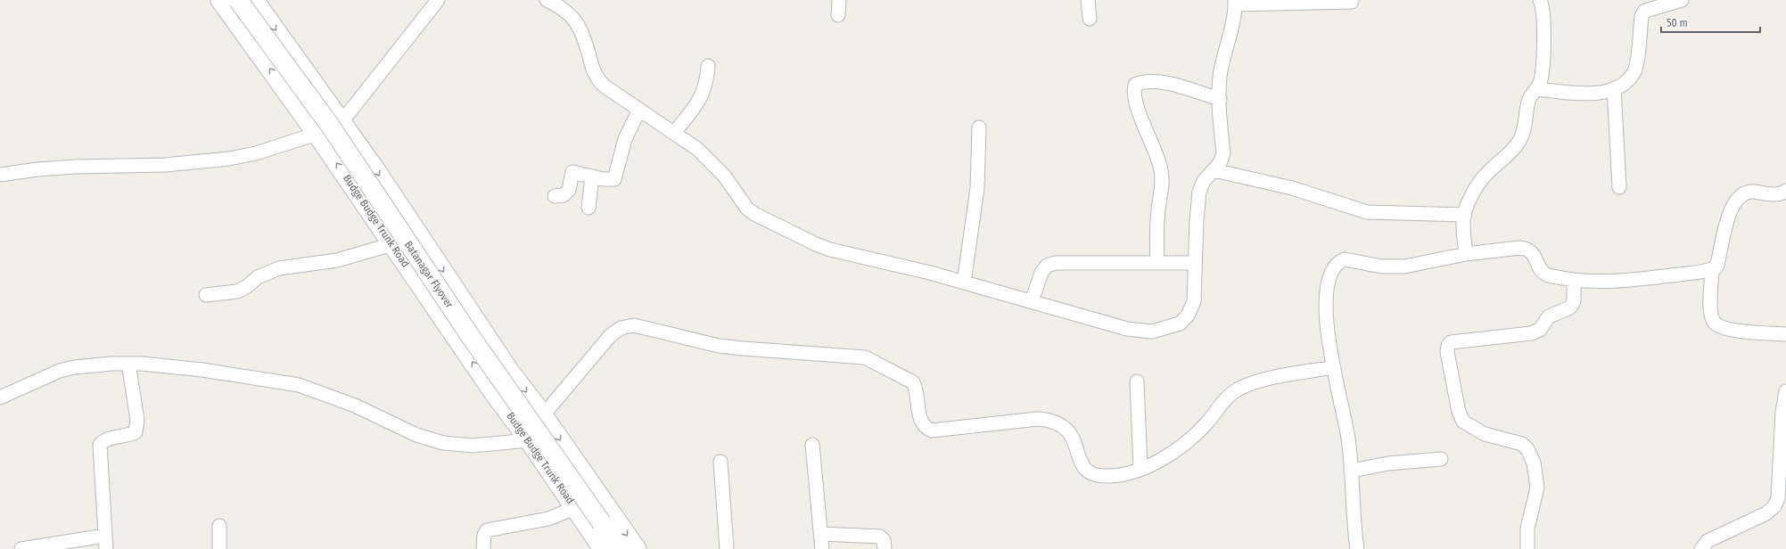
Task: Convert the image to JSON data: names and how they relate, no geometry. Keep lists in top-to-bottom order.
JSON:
{
  "streets": {
    "street": ["Budge Budge Trunk Road", "Batanagar Flyover"]
  },
  "scale_bar": "50 m"
}
